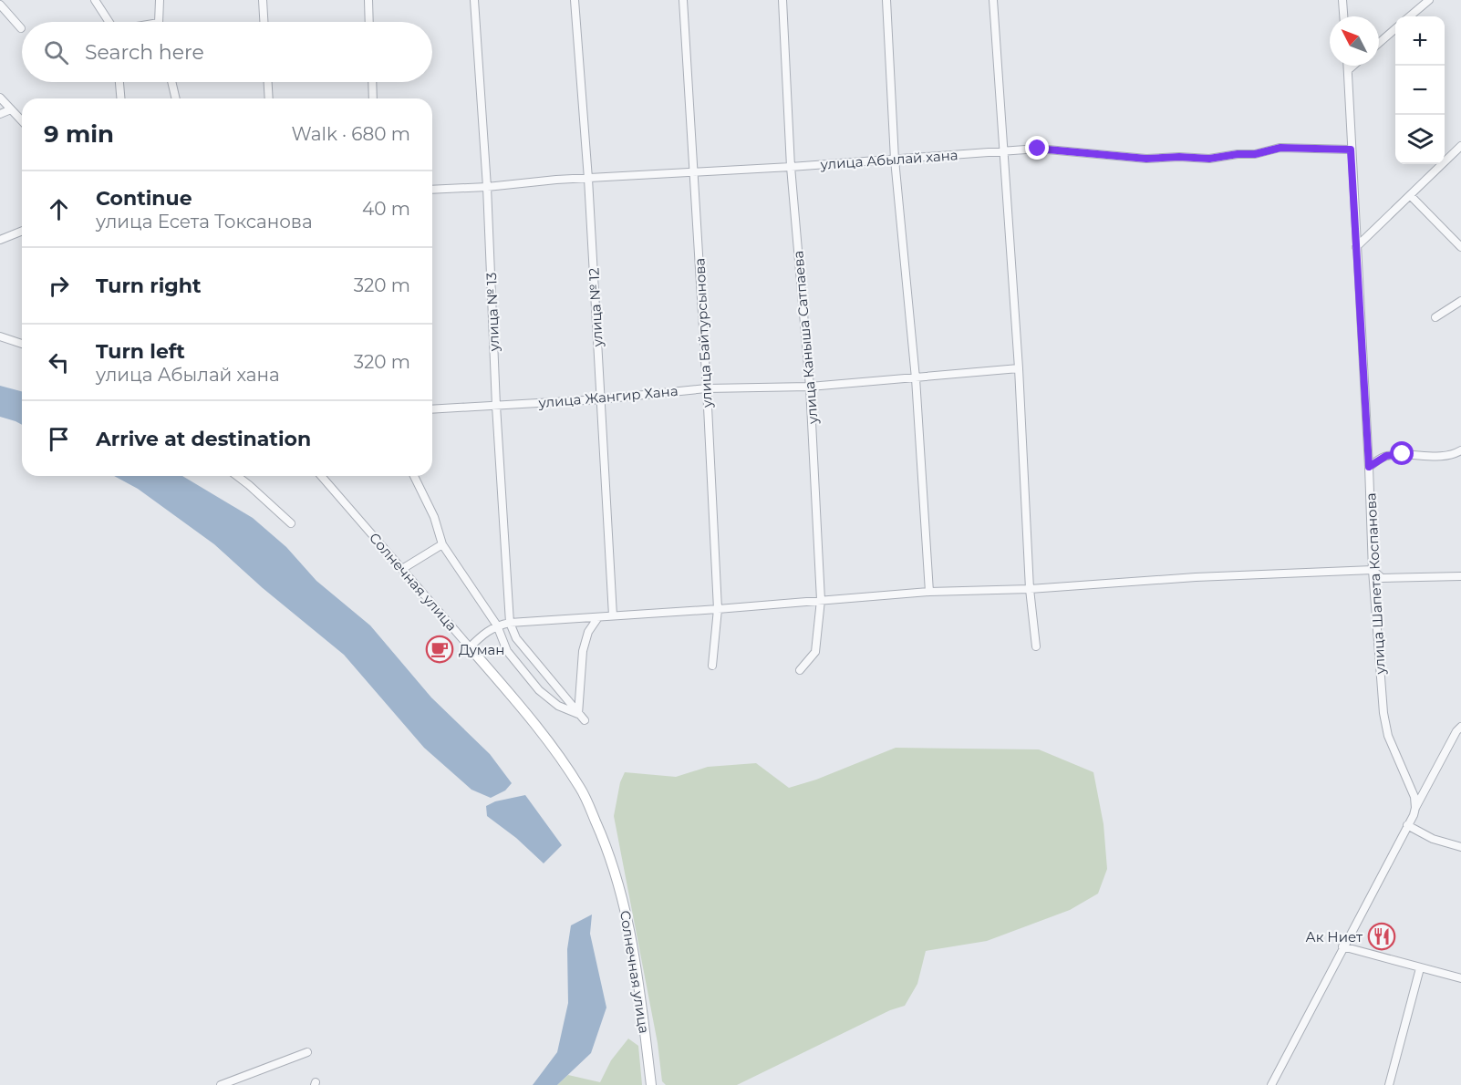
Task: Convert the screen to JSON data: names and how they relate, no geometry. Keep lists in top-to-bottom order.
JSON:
{
  "streets": {
    "street": [
      "улица Абылай хана",
      "улица № 12",
      "улица № 13",
      "улица Байтурсынова",
      "улица Каныша Сатпаева",
      "улица Жангир Хана",
      "Солнечная улица",
      "улица Шапета Коспанова"
    ]
  },
  "crossings": [
    ["улица Абылай хана", "улица № 12"],
    ["улица Абылай хана", "улица № 13"],
    ["улица Абылай хана", "улица Байтурсынова"],
    ["улица Абылай хана", "улица Каныша Сатпаева"],
    ["улица Абылай хана", "улица Шапета Коспанова"],
    ["улица № 12", "улица Жангир Хана"],
    ["улица № 13", "улица Жангир Хана"],
    ["улица Байтурсынова", "улица Жангир Хана"],
    ["улица Каныша Сатпаева", "улица Жангир Хана"]
  ],
  "places": {
    "cafe": ["Думан"],
    "restaurant": ["Ак Ниет"]
  },
  "north": "top left",
  "page": {
    "map_buttons": ["+", "−"],
    "search": "Search here",
    "heading": ["9 min", "Walk · 680 m"],
    "list": [
      ["Continue", "улица Есета Токсанова", "40 m"],
      ["Turn right", "320 m"],
      ["Turn left", "улица Абылай хана", "320 m"],
      "Arrive at destination"
    ]
  }
}
